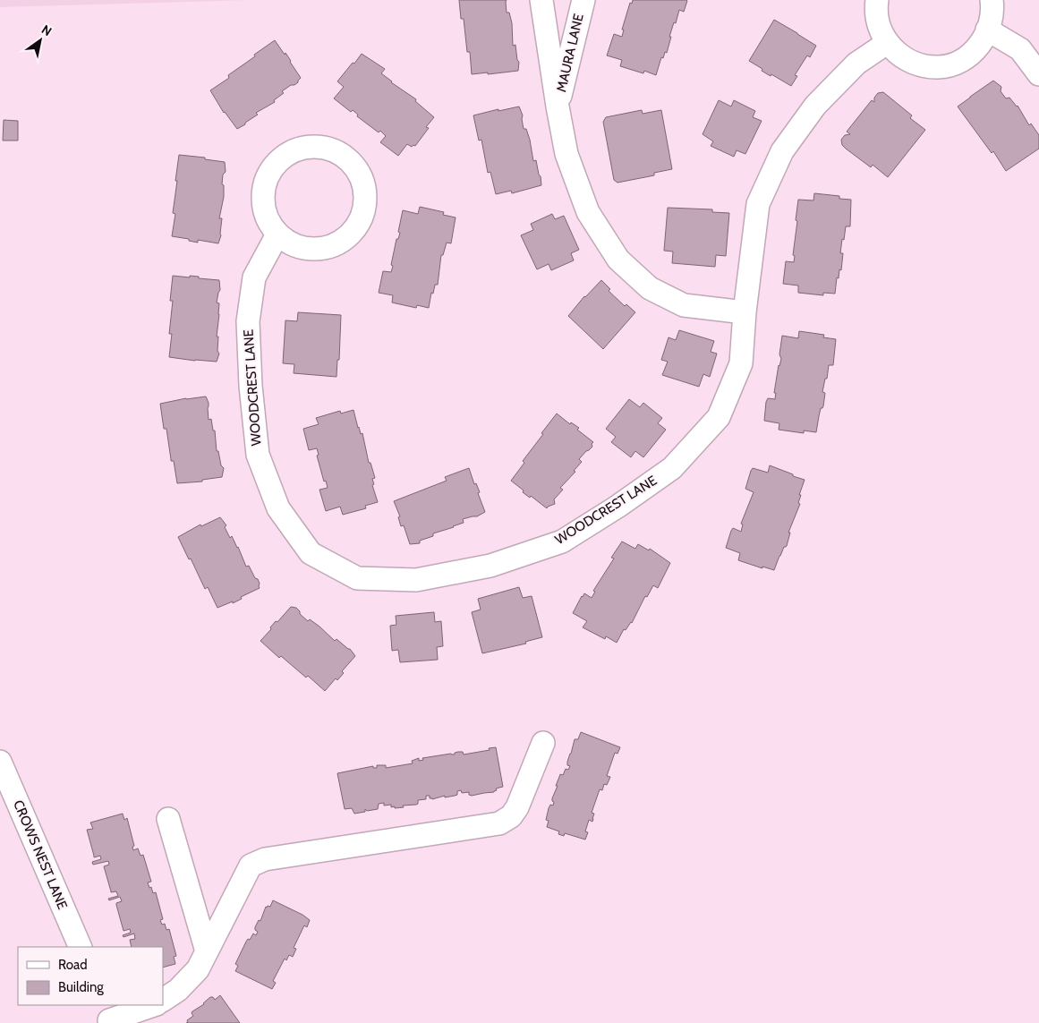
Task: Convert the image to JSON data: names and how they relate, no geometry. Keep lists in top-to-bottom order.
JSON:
{
  "streets": {
    "street": ["MAURA LANE", "WOODCREST LANE", "CROWS NEST LANE"]
  },
  "crossings": [
    ["MAURA LANE", "WOODCREST LANE"]
  ],
  "legend": ["Road", "Building"],
  "north": "top right"
}
